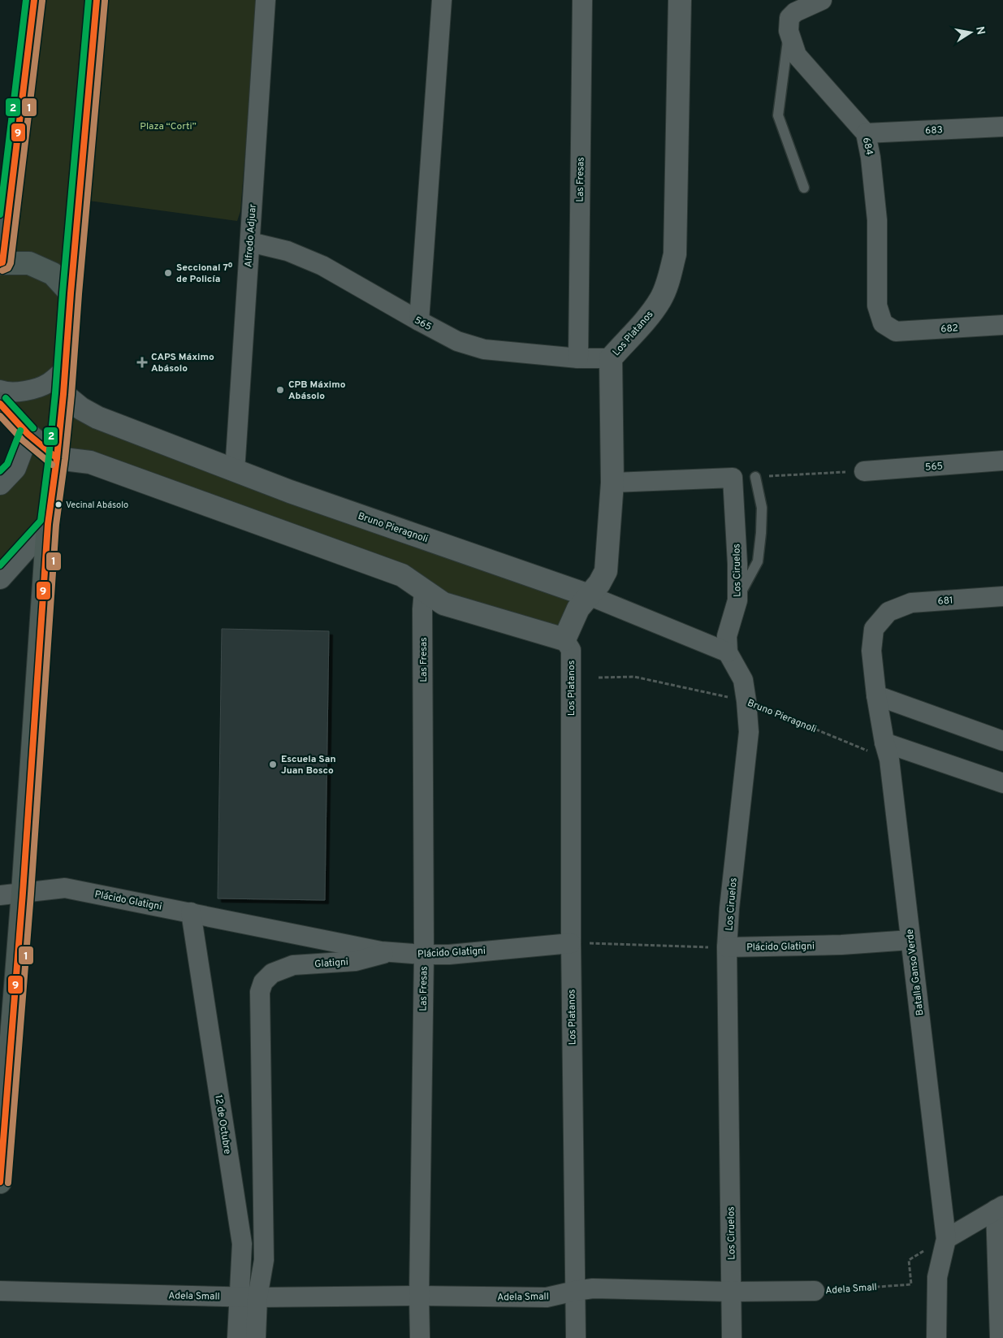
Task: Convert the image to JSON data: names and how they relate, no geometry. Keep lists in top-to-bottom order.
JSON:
{
  "streets": {
    "street": [
      "683",
      "684",
      "Las Fresas",
      "Alfredo Adjuar",
      "565",
      "682",
      "Los Platanos",
      "Bruno Pieragnoli",
      "Los Ciruelos",
      "681",
      "Plácido Glatigni",
      "Glatigni",
      "Batalla Ganso Verde",
      "12 de Octubre",
      "Adela Small"
    ]
  },
  "crossings": [
    ["683", "684"],
    ["684", "682"],
    ["Las Fresas", "565"],
    ["Las Fresas", "Plácido Glatigni"],
    ["Las Fresas", "Adela Small"],
    ["Alfredo Adjuar", "565"],
    ["Alfredo Adjuar", "Bruno Pieragnoli"],
    ["565", "Los Platanos"],
    ["Los Platanos", "Bruno Pieragnoli"],
    ["Los Platanos", "Los Ciruelos"],
    ["Los Platanos", "Plácido Glatigni"],
    ["Los Platanos", "Adela Small"],
    ["Bruno Pieragnoli", "Los Ciruelos"],
    ["Bruno Pieragnoli", "Batalla Ganso Verde"],
    ["Los Ciruelos", "Plácido Glatigni"],
    ["Los Ciruelos", "Adela Small"],
    ["681", "Batalla Ganso Verde"],
    ["Plácido Glatigni", "Glatigni"],
    ["Plácido Glatigni", "Batalla Ganso Verde"],
    ["Plácido Glatigni", "12 de Octubre"],
    ["Glatigni", "12 de Octubre"],
    ["Batalla Ganso Verde", "Adela Small"],
    ["12 de Octubre", "Adela Small"]
  ],
  "parks": ["Plaza “Corti”"],
  "places": {
    "other": [
      "Seccional 7º de Policía",
      "CPB Máximo Abásolo",
      "Vecinal Abásolo",
      "Escuela San Juan Bosco"
    ],
    "health": ["CAPS Máximo Abásolo"]
  },
  "lines": ["transit line 9", "transit line 2", "transit line 1"],
  "north": "right"
}
